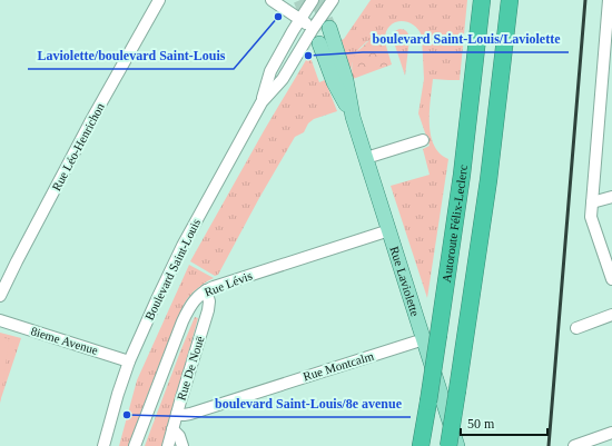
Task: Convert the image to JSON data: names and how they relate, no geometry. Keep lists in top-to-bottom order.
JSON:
{
  "streets": {
    "highway": ["Autoroute Félix-Leclerc"],
    "main road": ["Rue Laviolette"],
    "street": [
      "Rue Léo-Henrichon",
      "Boulevard Saint-Louis",
      "Rue Lévis",
      "8ieme Avenue",
      "Rue Montcalm",
      "Rue De Nouë"
    ]
  },
  "crossings": [
    ["Autoroute Félix-Leclerc", "Rue Laviolette"],
    ["Autoroute Félix-Leclerc", "Rue Montcalm"],
    ["Boulevard Saint-Louis", "8ieme Avenue"],
    ["Rue Laviolette", "Rue Lévis"],
    ["Rue Laviolette", "Rue Montcalm"],
    ["Rue Lévis", "Rue De Nouë"],
    ["Rue Montcalm", "Rue De Nouë"]
  ],
  "places": ["Laviolette/boulevard Saint-Louis", "boulevard Saint-Louis/Laviolette", "boulevard Saint-Louis/8e avenue"],
  "scale_bar": "50 m"
}
